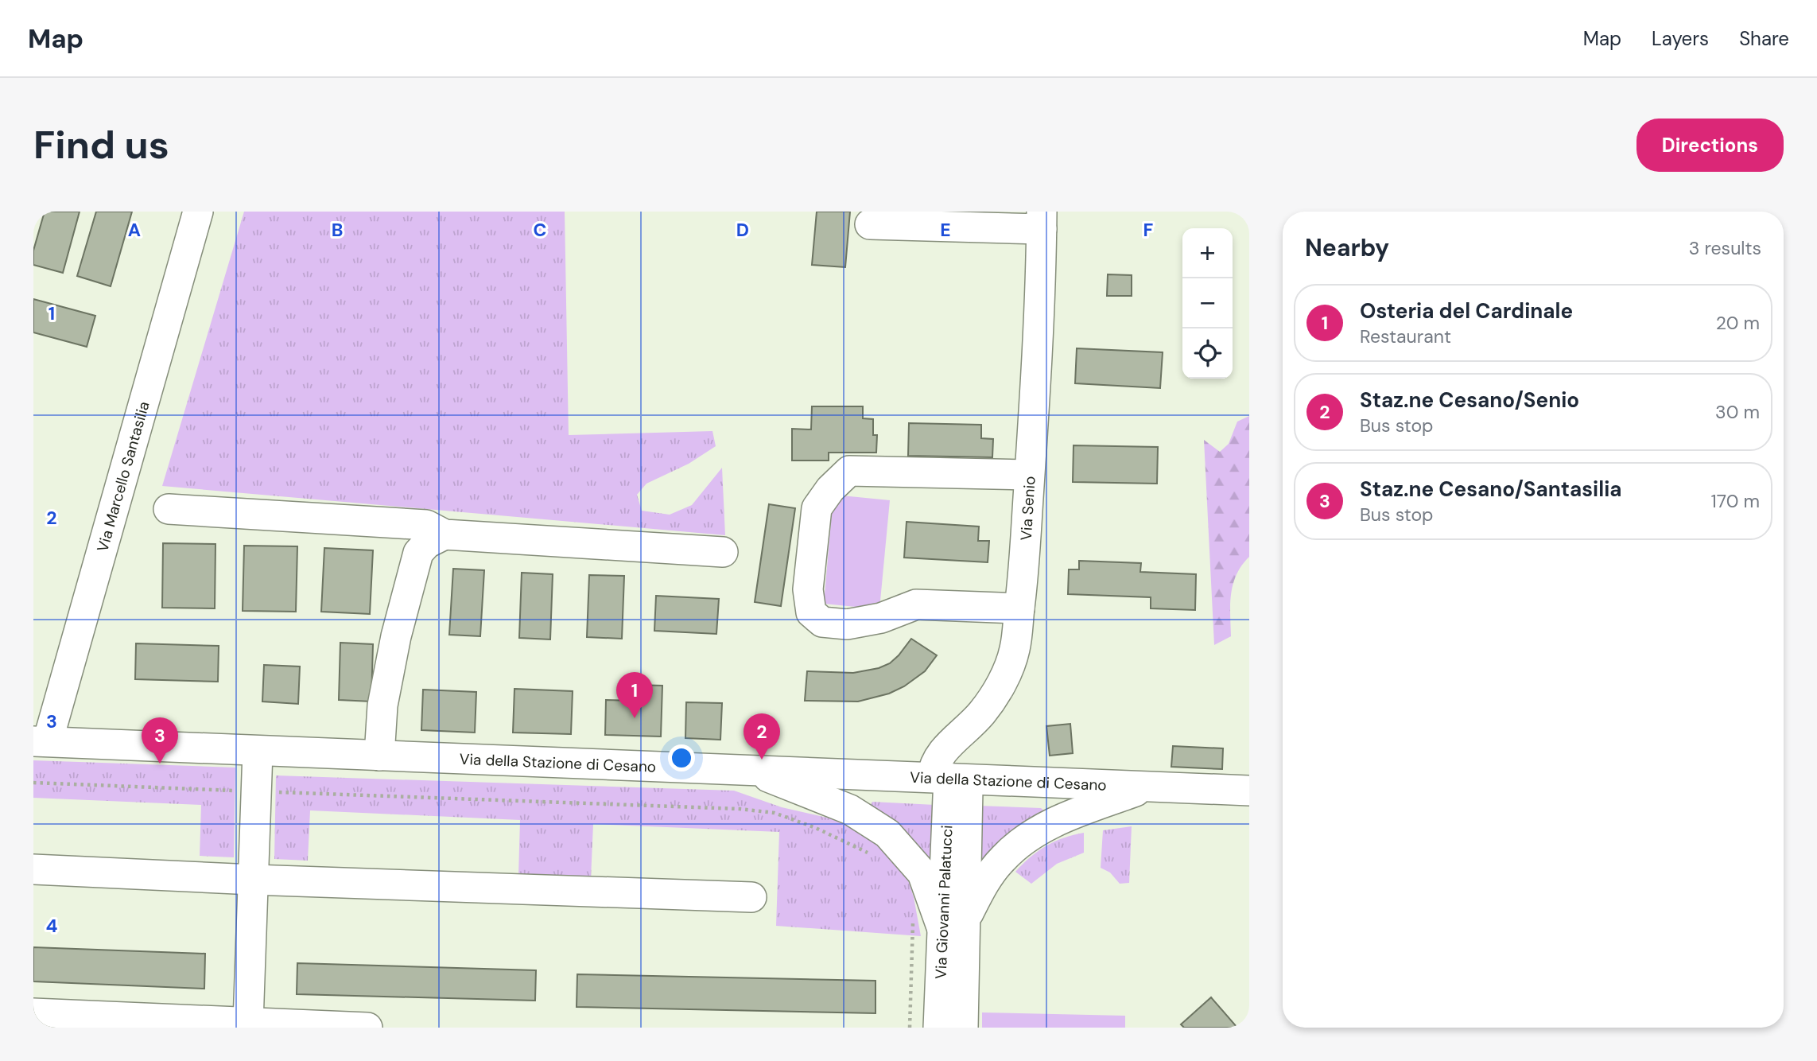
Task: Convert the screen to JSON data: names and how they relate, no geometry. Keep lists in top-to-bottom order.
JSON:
{
  "streets": {
    "street": [
      "Via Marcello Santasilia",
      "Via Senio",
      "Via della Stazione di Cesano",
      "Via Giovanni Palatucci"
    ]
  },
  "crossings": [
    ["Via Marcello Santasilia", "Via della Stazione di Cesano"],
    ["Via Senio", "Via della Stazione di Cesano"],
    ["Via Senio", "Via Giovanni Palatucci"],
    ["Via della Stazione di Cesano", "Via Giovanni Palatucci"]
  ],
  "page": {
    "header": "Map",
    "nav": ["Map", "Layers", "Share"],
    "buttons": "Directions",
    "title": "Find us",
    "heading": ["Nearby", "3 results"],
    "map_buttons": ["+", "−"],
    "list": [
      {
        "mark": "1",
        "name": "Osteria del Cardinale",
        "note": "Restaurant",
        "value": "20 m"
      },
      {
        "mark": "2",
        "name": "Staz.ne Cesano/Senio",
        "note": "Bus stop",
        "value": "30 m"
      },
      {
        "mark": "3",
        "name": "Staz.ne Cesano/Santasilia",
        "note": "Bus stop",
        "value": "170 m"
      }
    ],
    "pins": ["1", "2", "3"]
  },
  "grid": {
    "columns": [
      "A",
      "B",
      "C",
      "D",
      "E",
      "F"
    ],
    "rows": [
      "1",
      "2",
      "3",
      "4"
    ]
  }
}
